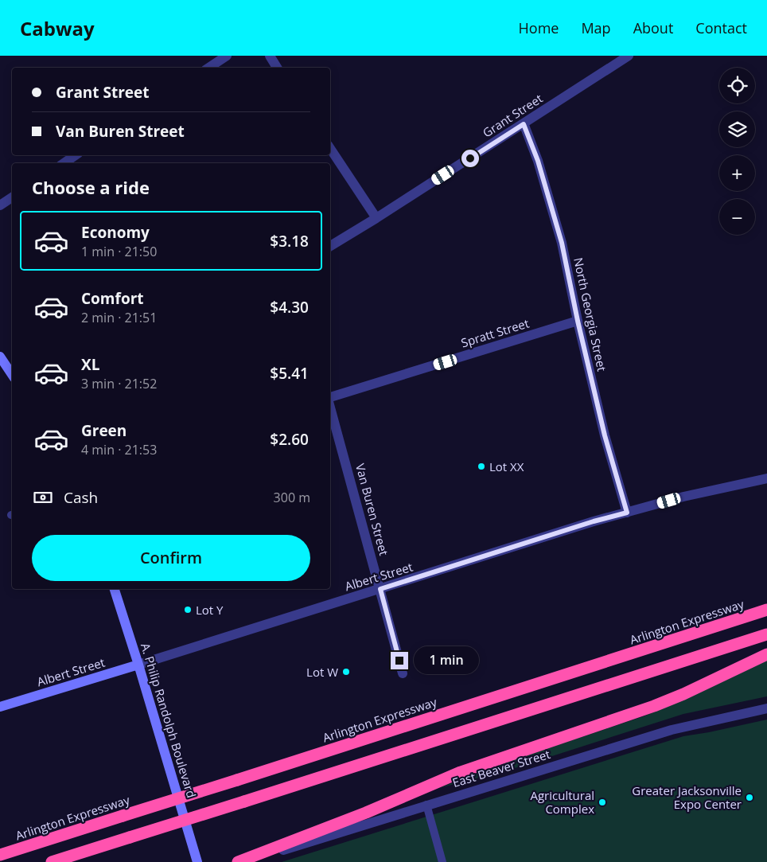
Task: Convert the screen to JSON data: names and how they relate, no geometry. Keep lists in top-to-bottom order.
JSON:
{
  "streets": {
    "highway": ["Arlington Expressway"],
    "street": [
      "Grant Street",
      "North Georgia Street",
      "Spratt Street",
      "Van Buren Street",
      "Albert Street",
      "A. Philip Randolph Boulevard",
      "East Beaver Street"
    ]
  },
  "crossings": [
    ["Grant Street", "North Georgia Street"],
    ["North Georgia Street", "Spratt Street"],
    ["North Georgia Street", "Albert Street"],
    ["Van Buren Street", "Albert Street"],
    ["Albert Street", "A. Philip Randolph Boulevard"]
  ],
  "places": [
    "Lot XX",
    "Lot Y",
    "Lot W",
    "Greater Jacksonville Expo Center",
    "Agricultural Complex"
  ],
  "page": {
    "header": "Cabway",
    "nav": [
      "Home",
      "Map",
      "About",
      "Contact"
    ],
    "map_buttons": ["+", "−"],
    "banner": ["Grant Street", "Van Buren Street"],
    "heading": "Choose a ride",
    "list": [
      {
        "name": "Economy",
        "note": "1 min · 21:50",
        "value": "$3.18"
      },
      {
        "name": "Comfort",
        "note": "2 min · 21:51",
        "value": "$4.30"
      },
      {
        "name": "XL",
        "note": "3 min · 21:52",
        "value": "$5.41"
      },
      {
        "name": "Green",
        "note": "4 min · 21:53",
        "value": "$2.60"
      }
    ],
    "pay": ["Cash", "300 m"],
    "buttons": "Confirm",
    "bubble": "1 min"
  }
}
